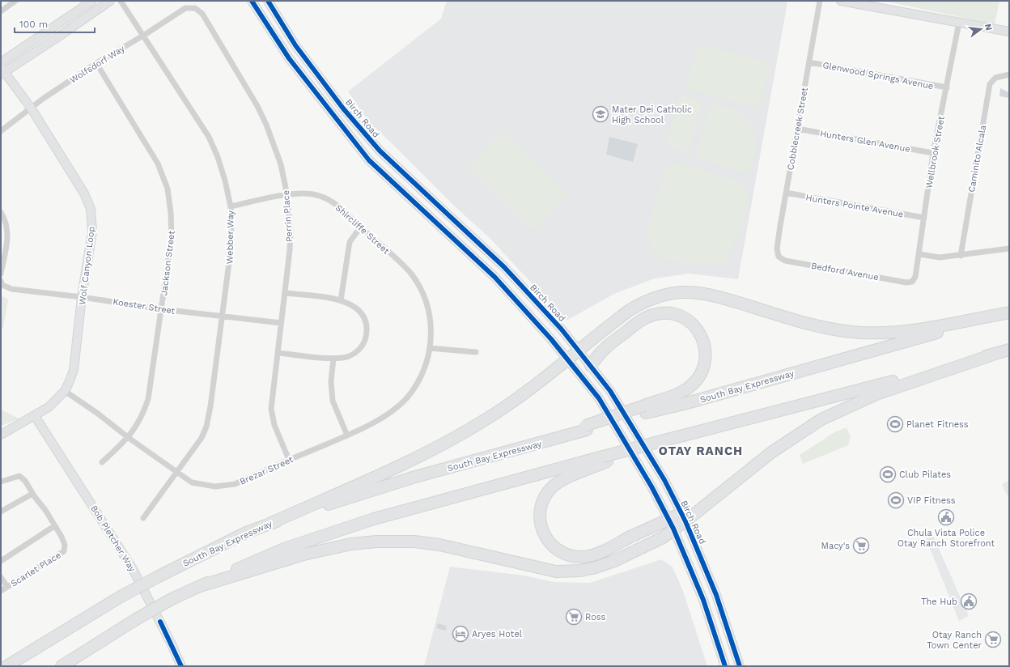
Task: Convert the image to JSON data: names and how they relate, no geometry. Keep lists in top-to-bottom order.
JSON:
{
  "streets": {
    "highway": ["South Bay Expressway"],
    "main road": ["Birch Road", "Wolf Canyon Loop", "Bob Pletcher Way"],
    "street": [
      "Wolfsdorf Way",
      "Glenwood Springs Avenue",
      "Cobblecreek Street",
      "Hunters Glen Avenue",
      "Wellbrook Street",
      "Caminito Alcala",
      "Hunters Pointe Avenue",
      "Perrin Place",
      "Shircliffe Street",
      "Webber Way",
      "Jackson Street",
      "Bedford Avenue",
      "Koester Street",
      "Brezar Street",
      "Scarlet Place"
    ]
  },
  "crossings": [
    ["Wolfsdorf Way", "Perrin Place"],
    ["Wolfsdorf Way", "Webber Way"],
    ["Wolfsdorf Way", "Jackson Street"],
    ["Wolfsdorf Way", "Wolf Canyon Loop"],
    ["Glenwood Springs Avenue", "Cobblecreek Street"],
    ["Glenwood Springs Avenue", "Wellbrook Street"],
    ["Cobblecreek Street", "Hunters Glen Avenue"],
    ["Cobblecreek Street", "Hunters Pointe Avenue"],
    ["Cobblecreek Street", "Bedford Avenue"],
    ["Hunters Glen Avenue", "Wellbrook Street"],
    ["Wellbrook Street", "Hunters Pointe Avenue"],
    ["Wellbrook Street", "Bedford Avenue"],
    ["Perrin Place", "Shircliffe Street"],
    ["Perrin Place", "Koester Street"],
    ["Perrin Place", "Brezar Street"],
    ["Shircliffe Street", "Webber Way"],
    ["Shircliffe Street", "Brezar Street"],
    ["Webber Way", "Koester Street"],
    ["Webber Way", "Brezar Street"],
    ["Jackson Street", "Koester Street"],
    ["Jackson Street", "Brezar Street"],
    ["Wolf Canyon Loop", "Koester Street"],
    ["Wolf Canyon Loop", "Brezar Street"],
    ["Wolf Canyon Loop", "Bob Pletcher Way"]
  ],
  "districts": ["OTAY RANCH"],
  "places": {
    "school or university": ["Mater Dei Catholic High School"],
    "sports": ["Planet Fitness", "Club Pilates", "VIP Fitness"],
    "public building": ["Chula Vista Police Otay Ranch Storefront", "The Hub"],
    "supermarket": ["Macy's", "Ross", "Otay Ranch Town Center"],
    "hotel": ["Aryes Hotel"]
  },
  "scale_bar": "100 m",
  "north": "right"
}
